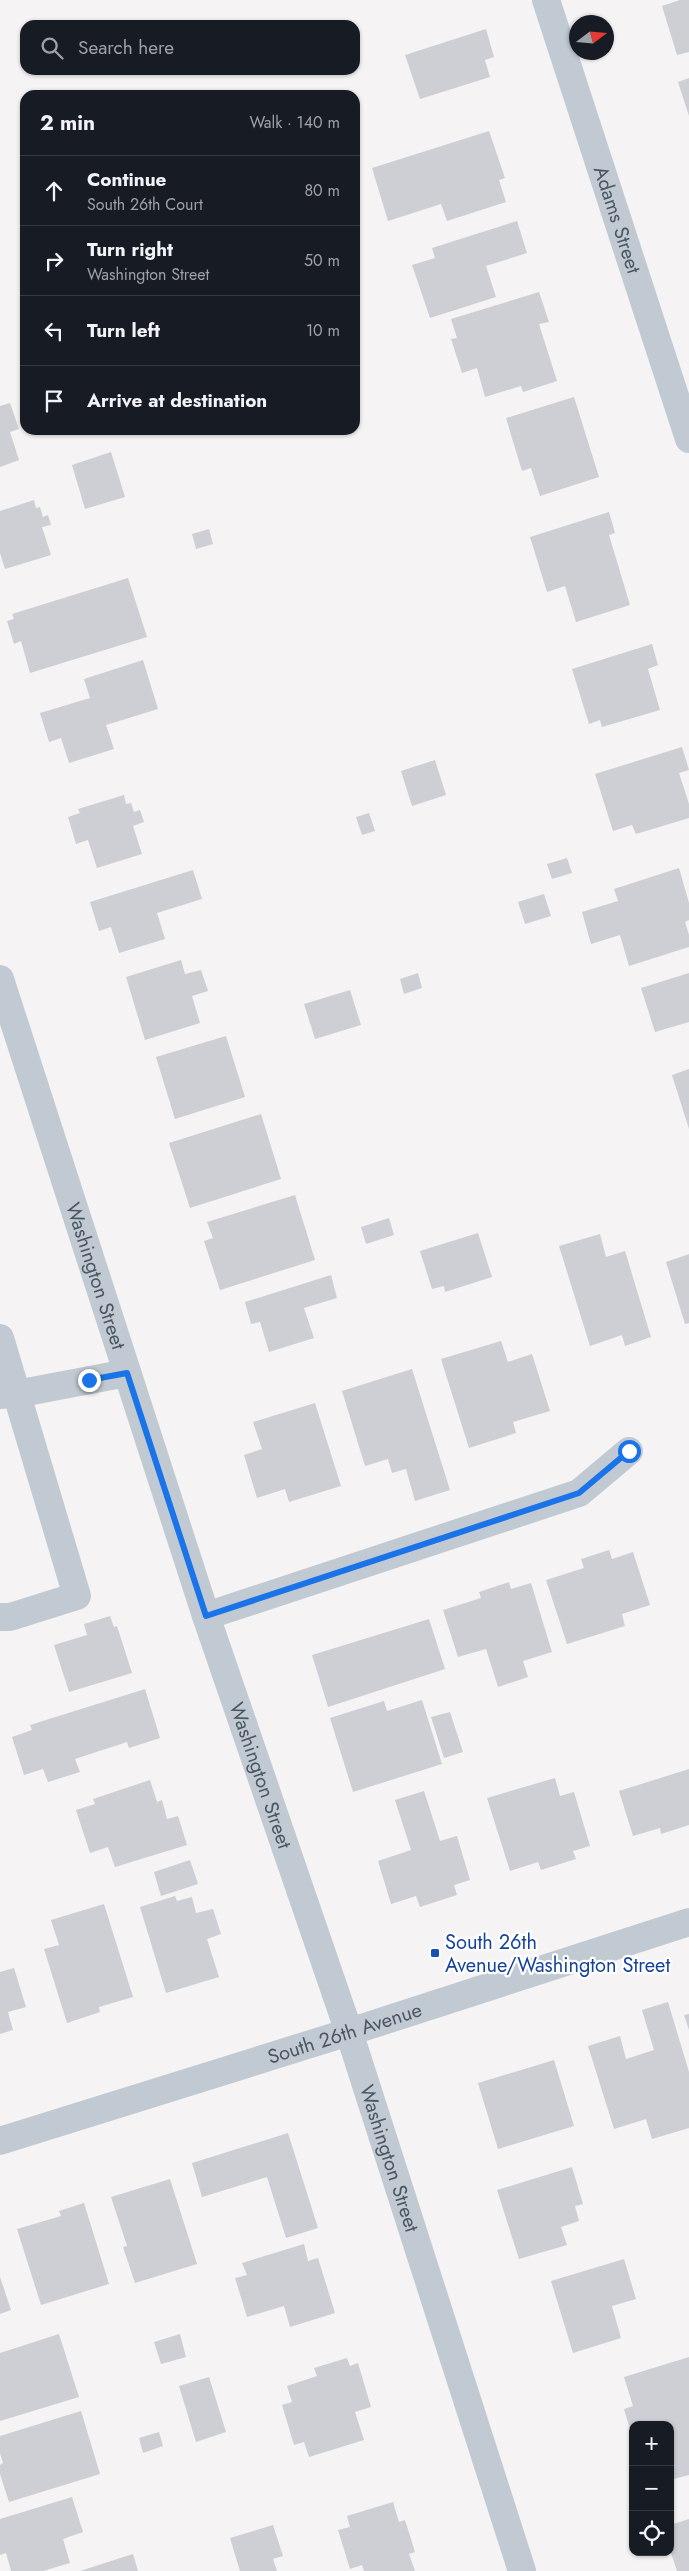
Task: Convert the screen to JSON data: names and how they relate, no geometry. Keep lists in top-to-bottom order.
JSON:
{
  "streets": {
    "street": ["Adams Street", "Washington Street", "South 26th Avenue"]
  },
  "crossings": [
    ["Washington Street", "South 26th Avenue"]
  ],
  "places": {
    "transit": ["South 26th Avenue/Washington Street"]
  },
  "north": "right",
  "page": {
    "search": "Search here",
    "heading": ["2 min", "Walk · 140 m"],
    "list": [
      ["Continue", "South 26th Court", "80 m"],
      ["Turn right", "Washington Street", "50 m"],
      ["Turn left", "10 m"],
      "Arrive at destination"
    ],
    "map_buttons": ["+", "−"]
  }
}
